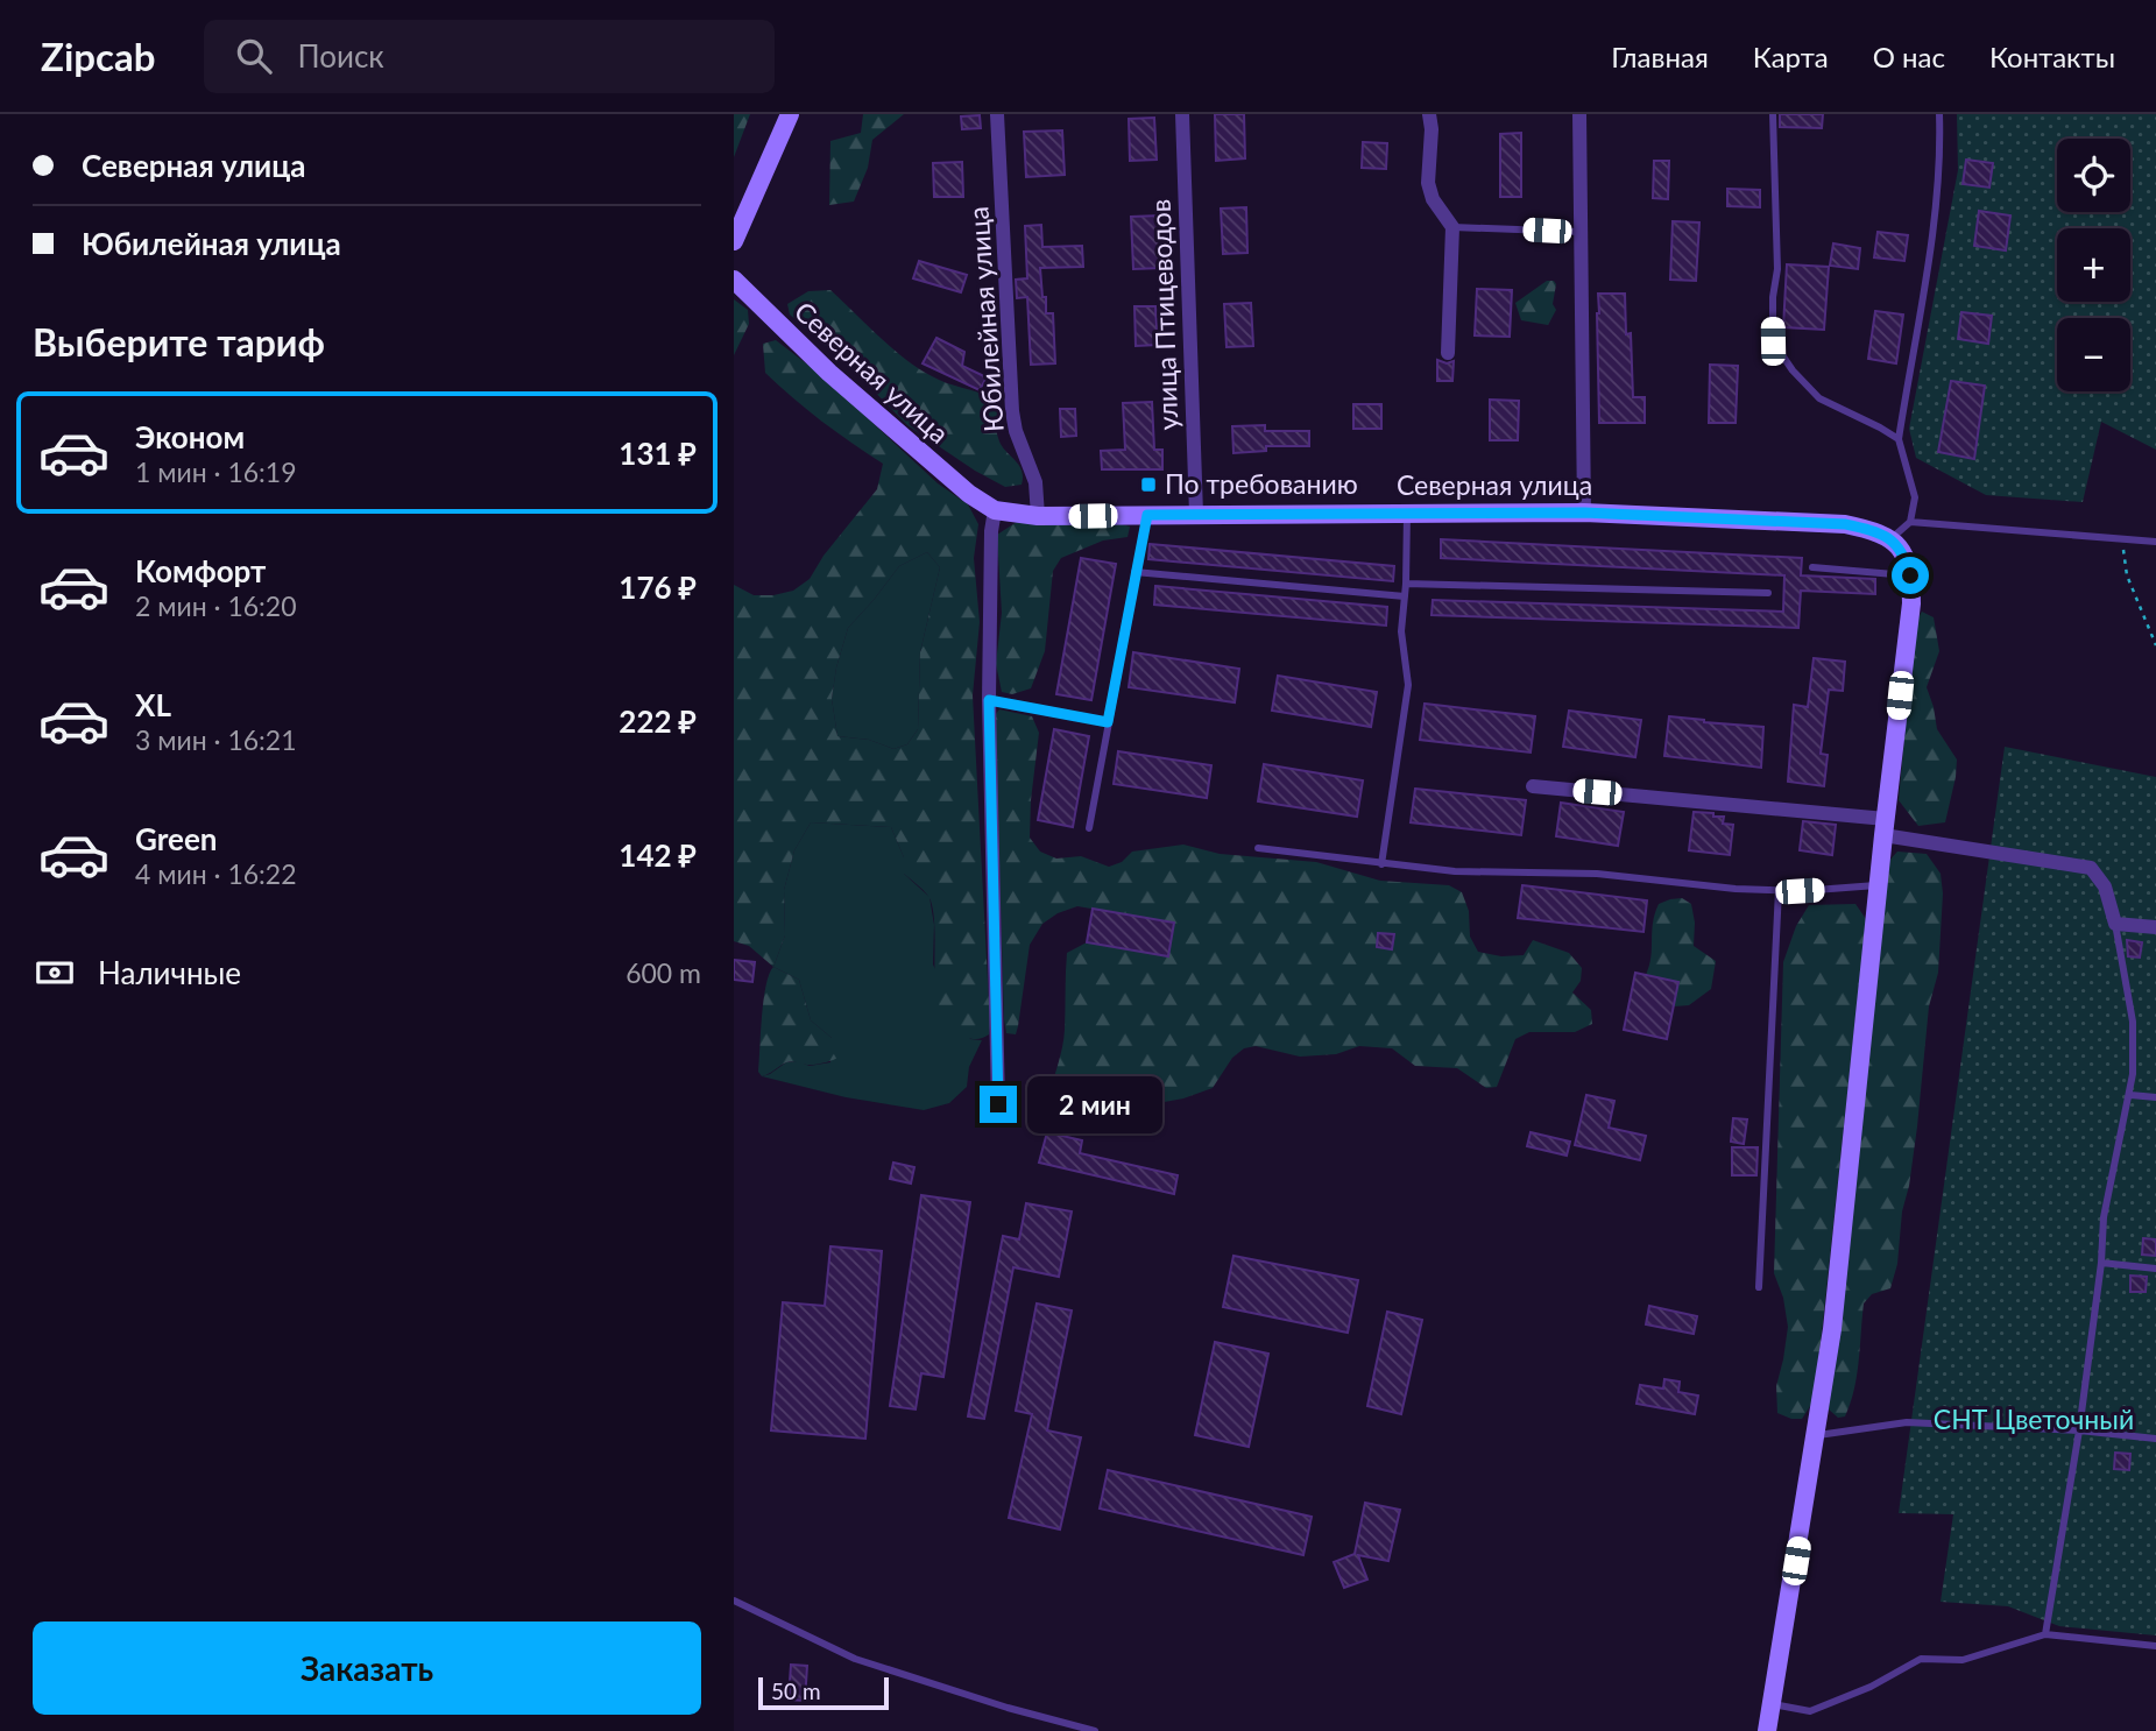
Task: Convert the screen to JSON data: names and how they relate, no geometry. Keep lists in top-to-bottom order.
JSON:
{
  "streets": {
    "street": ["улица Птицеводов", "Юбилейная улица", "Северная улица"]
  },
  "crossings": [
    ["улица Птицеводов", "Северная улица"],
    ["Юбилейная улица", "Северная улица"]
  ],
  "parks": ["СНТ Цветочный"],
  "places": {
    "transit": ["По требованию"]
  },
  "scale_bar": "50 m",
  "page": {
    "header": "Zipcab",
    "search": "Поиск",
    "nav": [
      "Главная",
      "Карта",
      "О нас",
      "Контакты"
    ],
    "banner": ["Северная улица", "Юбилейная улица"],
    "map_buttons": ["+", "−"],
    "heading": "Выберите тариф",
    "list": [
      {
        "name": "Эконом",
        "note": "1 мин · 16:19",
        "value": "131 ₽"
      },
      {
        "name": "Комфорт",
        "note": "2 мин · 16:20",
        "value": "176 ₽"
      },
      {
        "name": "XL",
        "note": "3 мин · 16:21",
        "value": "222 ₽"
      },
      {
        "name": "Green",
        "note": "4 мин · 16:22",
        "value": "142 ₽"
      }
    ],
    "pay": ["Наличные", "600 m"],
    "bubble": "2 мин",
    "buttons": "Заказать",
    "scale": "50 m"
  }
}
